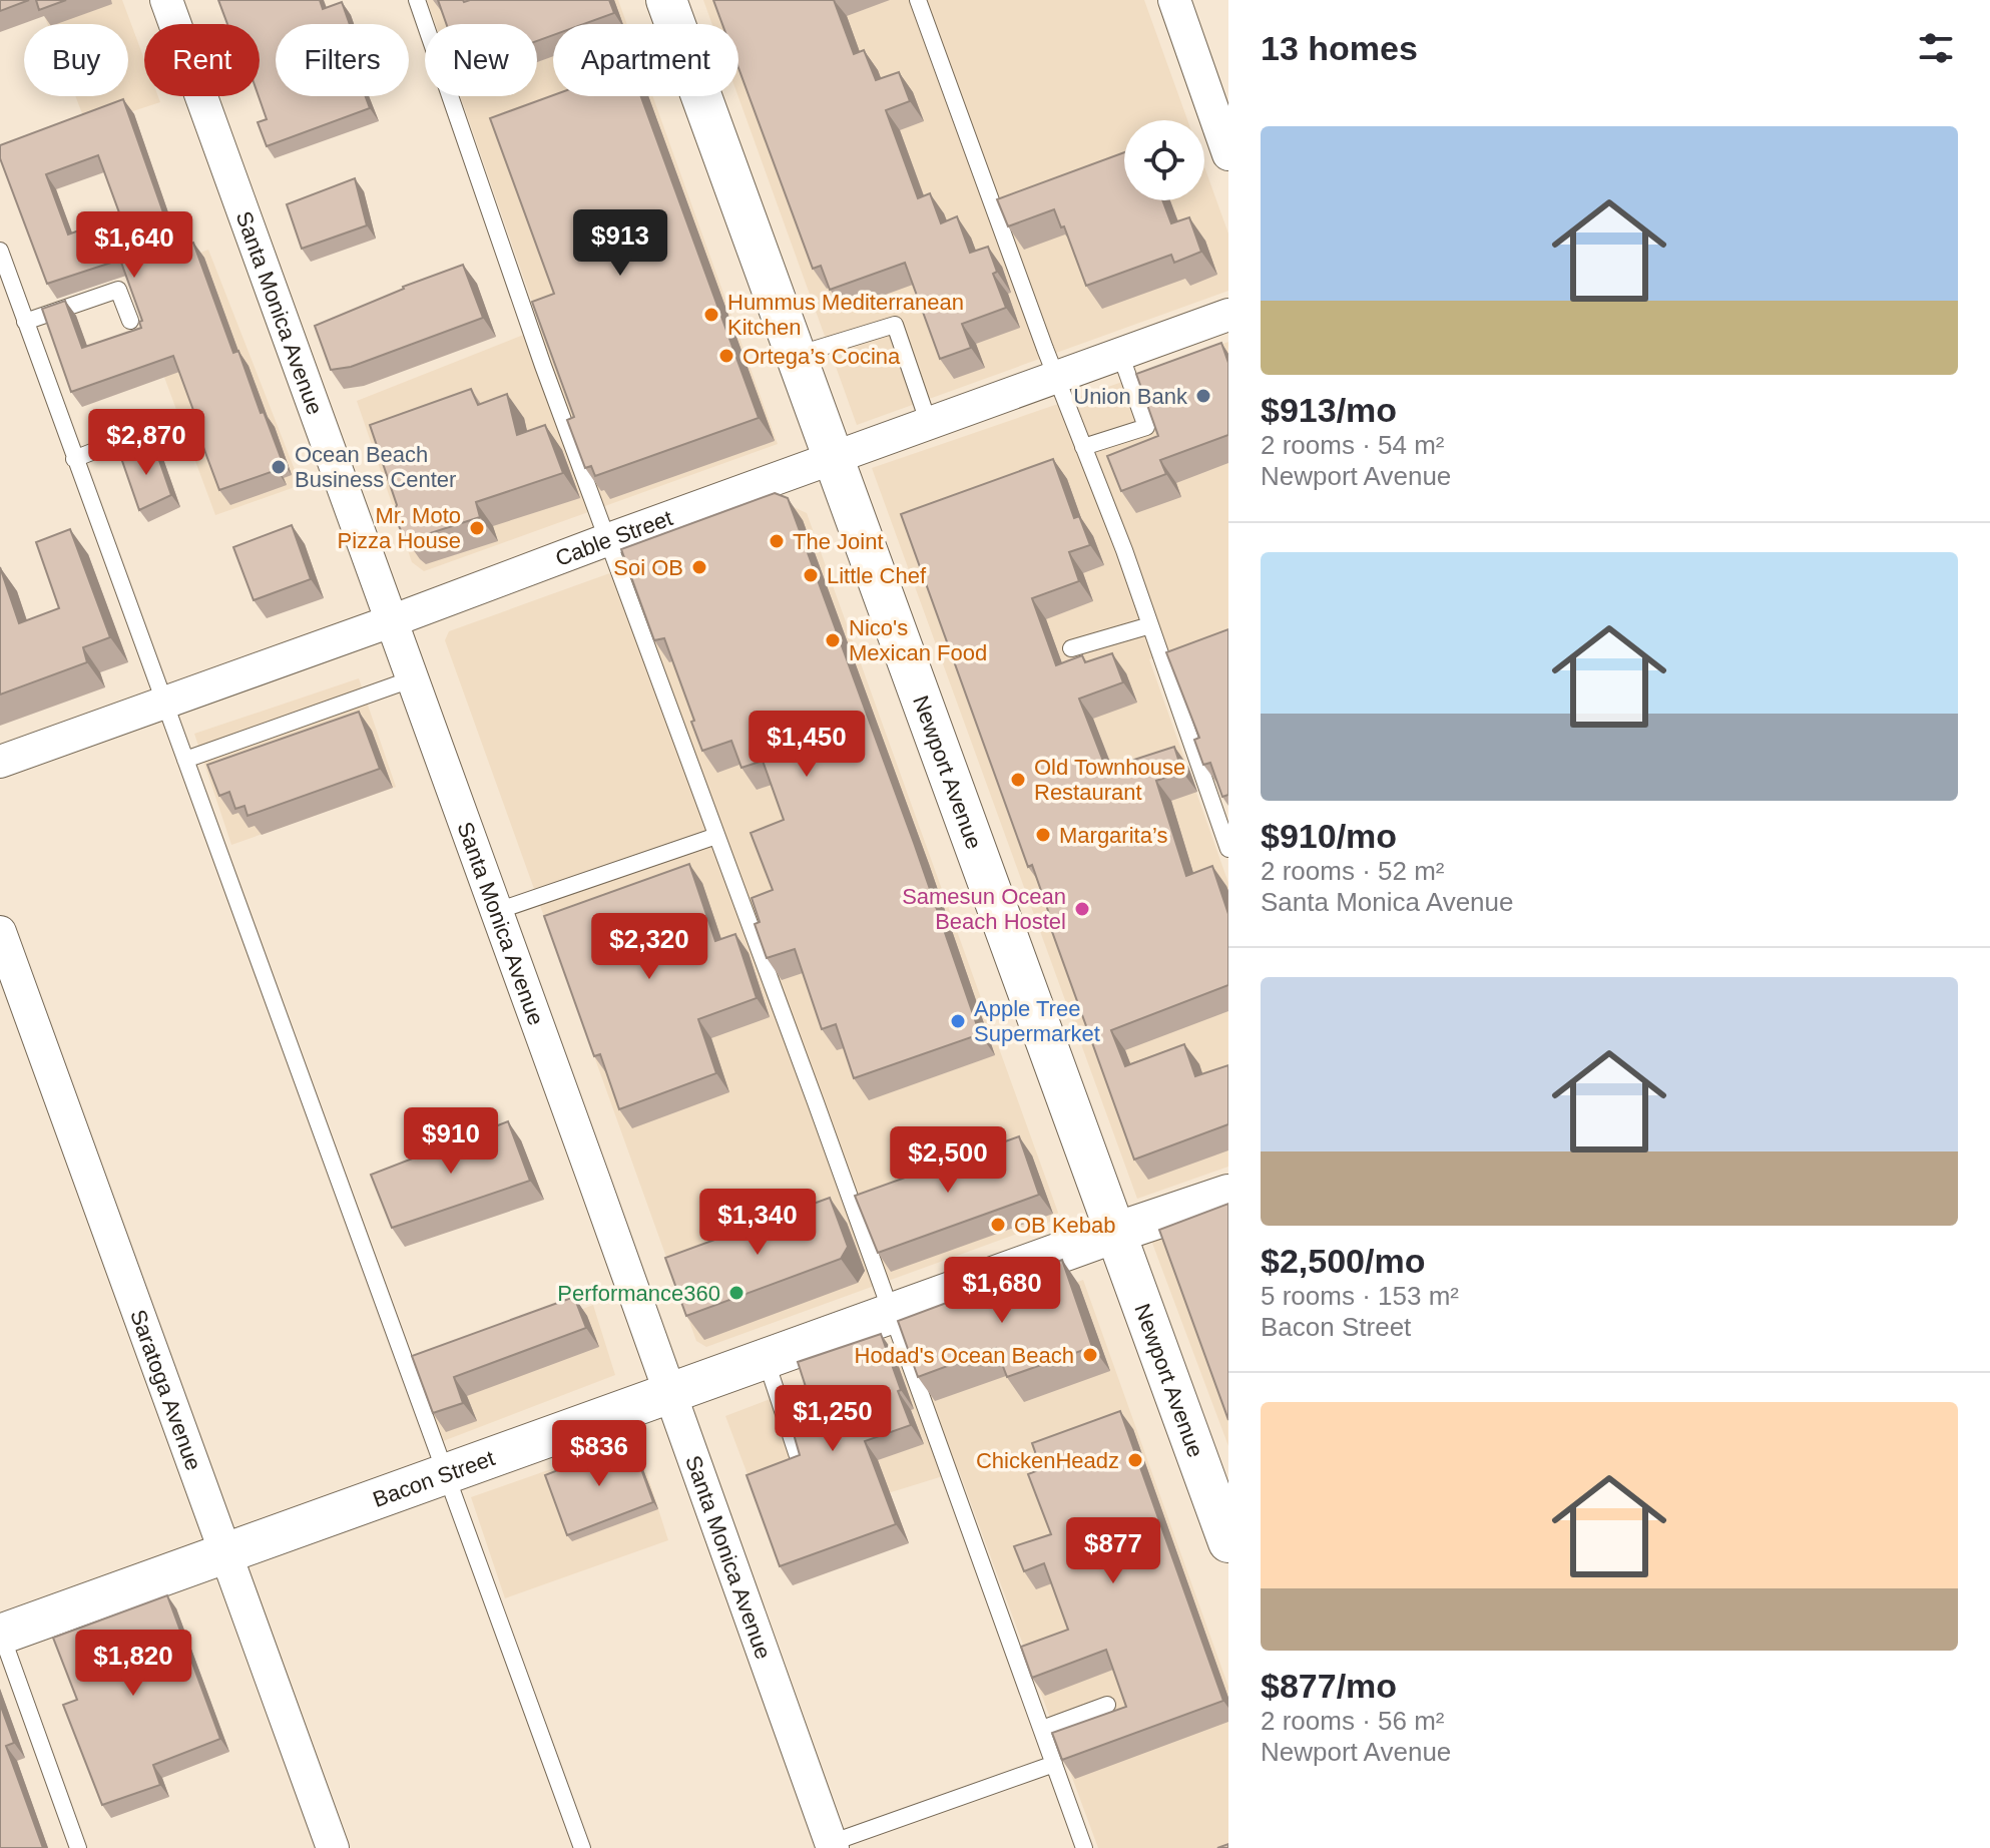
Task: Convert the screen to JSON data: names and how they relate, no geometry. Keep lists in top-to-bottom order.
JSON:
{
  "streets": {
    "street": [
      "Santa Monica Avenue",
      "Cable Street",
      "Newport Avenue",
      "Saratoga Avenue",
      "Bacon Street"
    ]
  },
  "crossings": [
    ["Santa Monica Avenue", "Cable Street"],
    ["Santa Monica Avenue", "Bacon Street"],
    ["Cable Street", "Newport Avenue"],
    ["Newport Avenue", "Bacon Street"],
    ["Saratoga Avenue", "Bacon Street"]
  ],
  "places": [
    "Hummus Mediterranean Kitchen",
    "Ortega’s Cocina",
    "Union Bank",
    "Ocean Beach Business Center",
    "Mr. Moto Pizza House",
    "The Joint",
    "Soi OB",
    "Little Chef",
    "Nico's Mexican Food",
    "Old Townhouse Restaurant",
    "Margarita’s",
    "Samesun Ocean Beach Hostel",
    "Apple Tree Supermarket",
    "OB Kebab",
    "Performance360",
    "Hodad's Ocean Beach",
    "ChickenHeadz"
  ],
  "page": {
    "heading": "13 homes",
    "chip": [
      "Buy",
      "Rent",
      "Filters",
      "New",
      "Apartment"
    ],
    "list": [
      {
        "name": "$913/mo",
        "note": "2 rooms · 54 m² · Newport Avenue"
      },
      {
        "name": "$910/mo",
        "note": "2 rooms · 52 m² · Santa Monica Avenue"
      },
      {
        "name": "$2,500/mo",
        "note": "5 rooms · 153 m² · Bacon Street"
      },
      {
        "name": "$877/mo",
        "note": "2 rooms · 56 m² · Newport Avenue"
      }
    ],
    "price": [
      "$913",
      "$1,640",
      "$2,870",
      "$1,450",
      "$2,320",
      "$910",
      "$2,500",
      "$1,340",
      "$1,680",
      "$1,250",
      "$836",
      "$877",
      "$1,820"
    ]
  }
}
